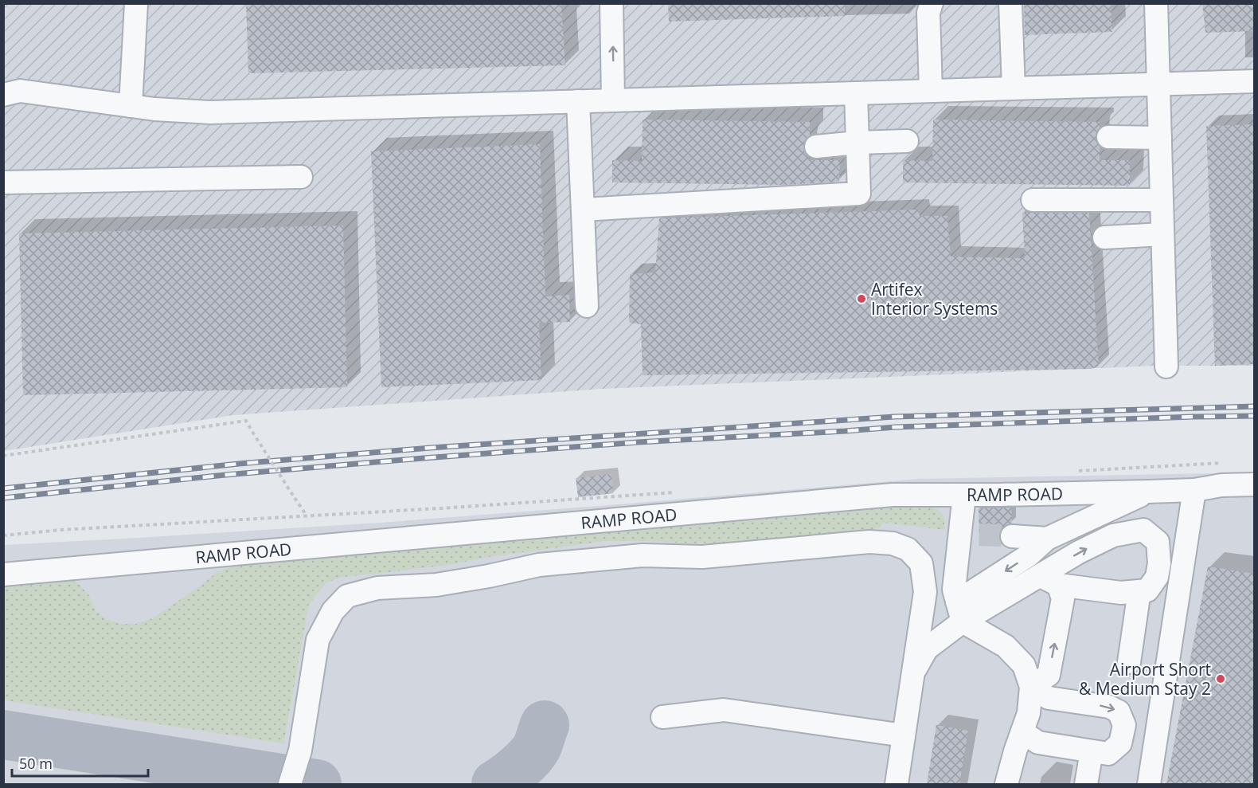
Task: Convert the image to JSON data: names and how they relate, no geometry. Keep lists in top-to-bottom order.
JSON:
{
  "streets": {
    "lane": ["RAMP ROAD"]
  },
  "places": ["Artifex Interior Systems", "Airport Short & Medium Stay 2"],
  "scale_bar": "50 m"
}
